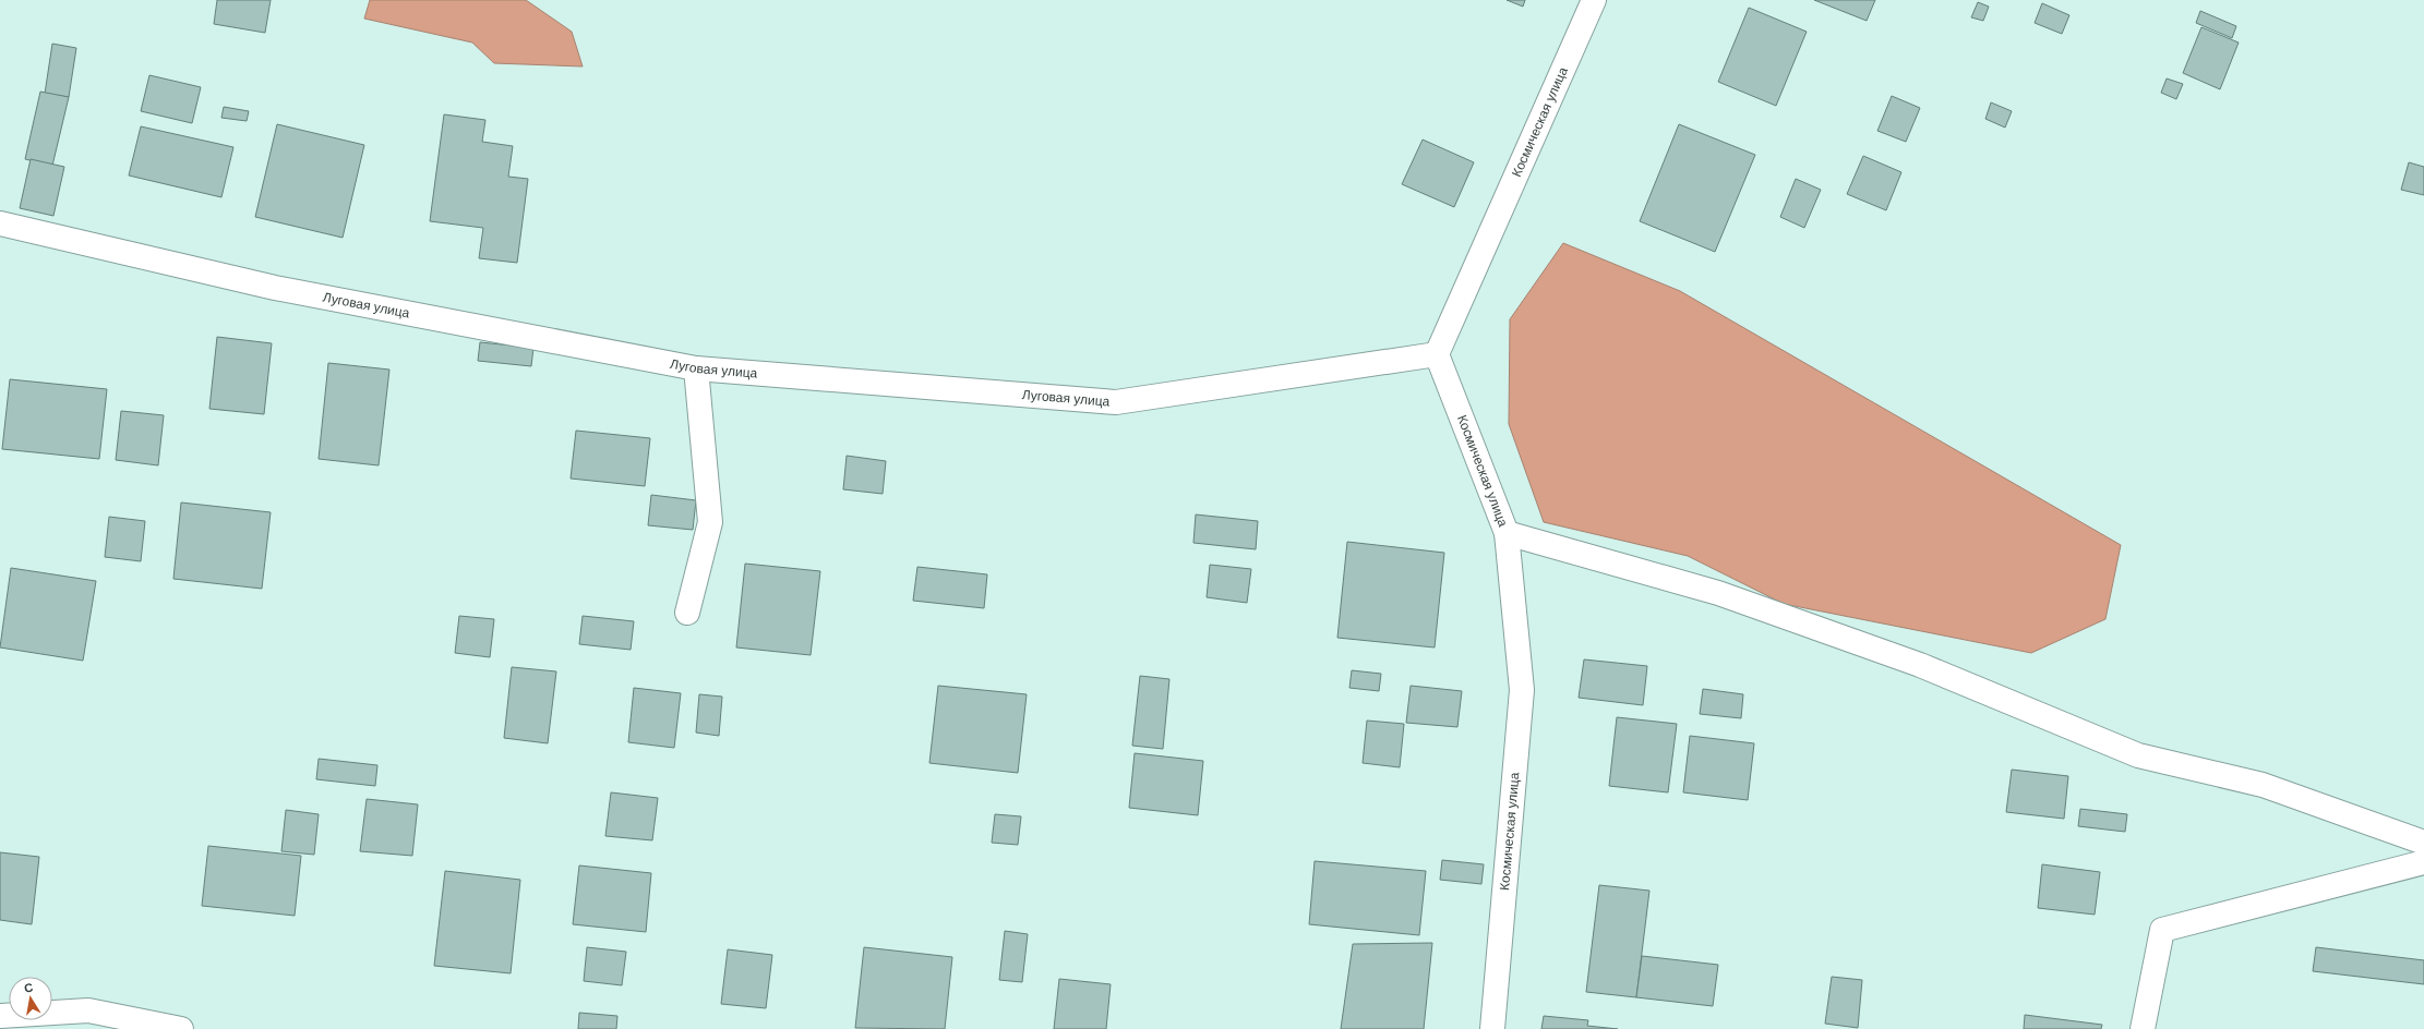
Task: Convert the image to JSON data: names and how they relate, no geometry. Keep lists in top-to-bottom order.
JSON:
{
  "streets": {
    "street": ["Космическая улица", "Луговая улица"]
  },
  "crossings": [
    ["Космическая улица", "Луговая улица"]
  ],
  "north": "top"
}
